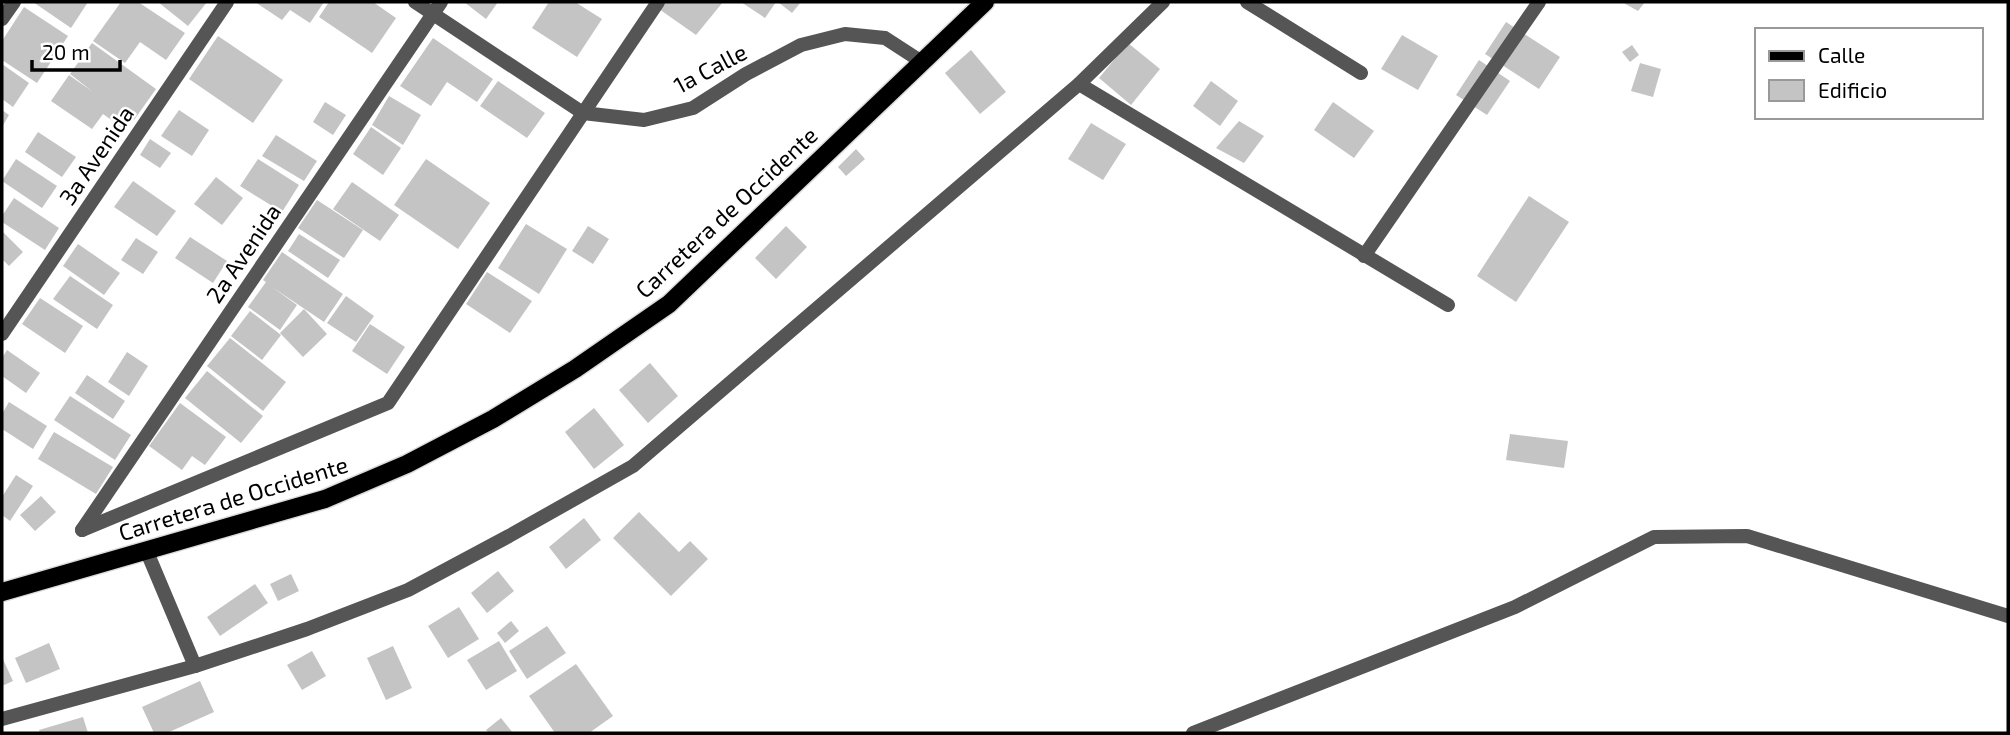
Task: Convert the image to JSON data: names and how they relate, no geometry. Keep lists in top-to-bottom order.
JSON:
{
  "streets": {
    "main road": ["Carretera de Occidente"],
    "street": ["1a Calle", "3a Avenida", "2a Avenida"]
  },
  "crossings": [
    ["1a Calle", "Carretera de Occidente"],
    ["1a Calle", "2a Avenida"]
  ],
  "legend": ["Calle", "Edificio"],
  "scale_bar": "20 m"
}
